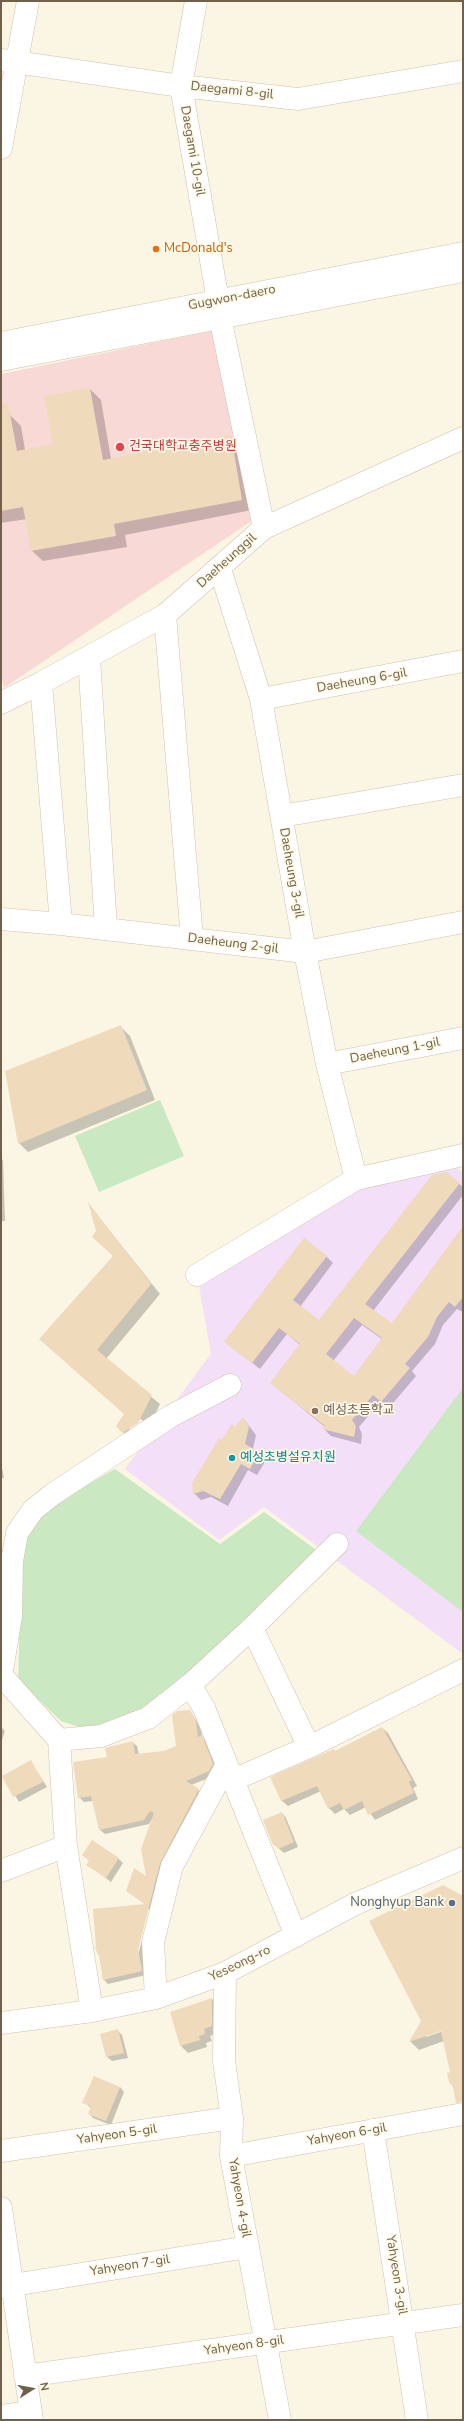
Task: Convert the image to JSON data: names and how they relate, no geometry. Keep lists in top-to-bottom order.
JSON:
{
  "streets": {
    "street": [
      "Daegami 8-gil",
      "Daegami 10-gil",
      "Gugwon-daero",
      "Daeheunggil",
      "Daeheung 6-gil",
      "Daeheung 3-gil",
      "Daeheung 2-gil",
      "Daeheung 1-gil",
      "Yeseong-ro",
      "Yahyeon 5-gil",
      "Yahyeon 6-gil",
      "Yahyeon 4-gil",
      "Yahyeon 7-gil",
      "Yahyeon 3-gil",
      "Yahyeon 8-gil"
    ]
  },
  "crossings": [
    ["Daegami 8-gil", "Daegami 10-gil"],
    ["Daegami 10-gil", "Gugwon-daero"],
    ["Daegami 10-gil", "Daeheunggil"],
    ["Daeheunggil", "Daeheung 3-gil"],
    ["Daeheung 6-gil", "Daeheung 3-gil"],
    ["Daeheung 3-gil", "Daeheung 2-gil"],
    ["Daeheung 3-gil", "Daeheung 1-gil"],
    ["Yeseong-ro", "Yahyeon 4-gil"],
    ["Yahyeon 5-gil", "Yahyeon 4-gil"],
    ["Yahyeon 6-gil", "Yahyeon 4-gil"],
    ["Yahyeon 6-gil", "Yahyeon 3-gil"],
    ["Yahyeon 4-gil", "Yahyeon 7-gil"],
    ["Yahyeon 4-gil", "Yahyeon 8-gil"],
    ["Yahyeon 3-gil", "Yahyeon 8-gil"]
  ],
  "places": [
    "McDonald's",
    "건국대학교충주병원",
    "예성초등학교",
    "예성초병설유치원",
    "Nonghyup Bank"
  ],
  "north": "right"
}
